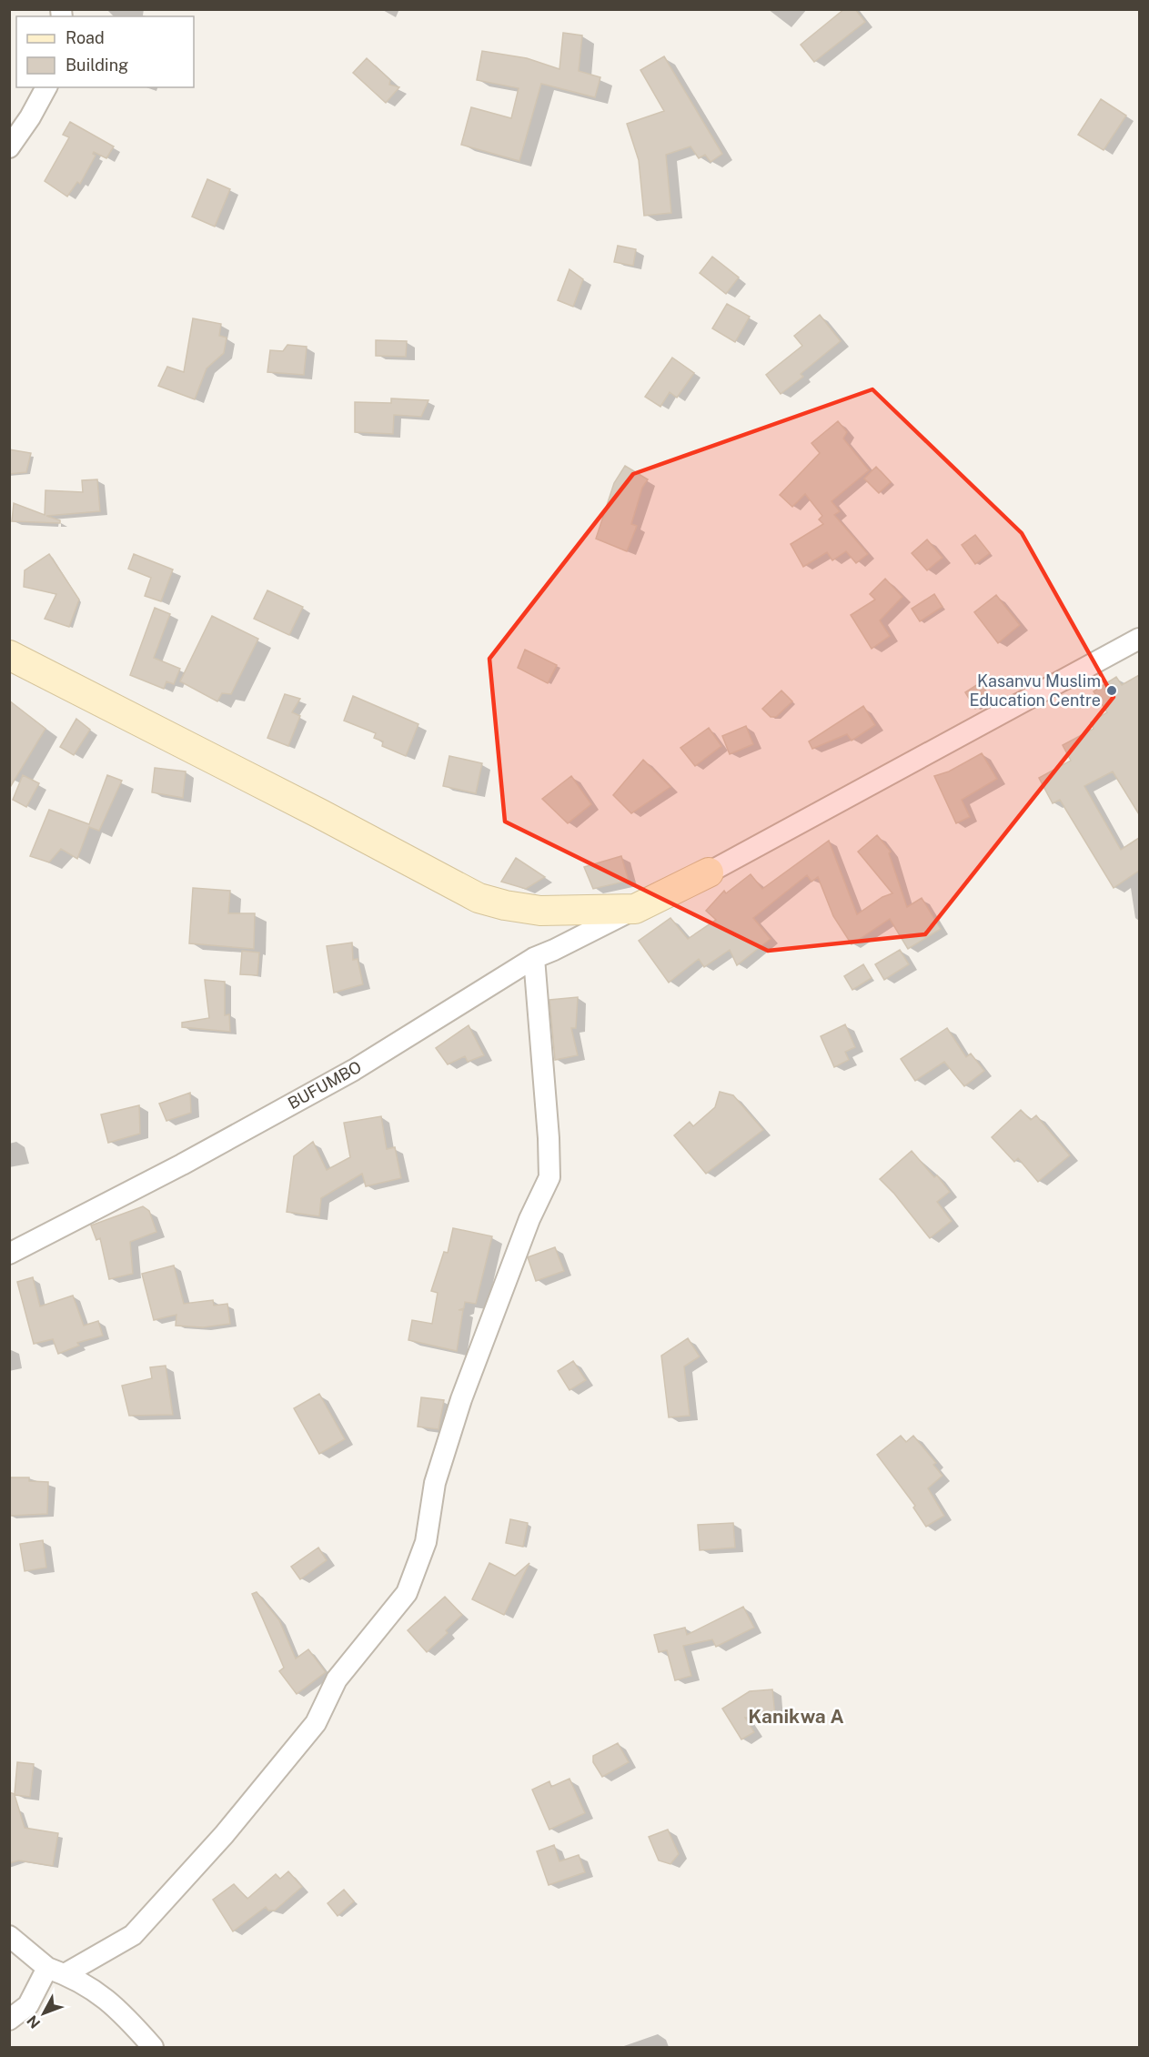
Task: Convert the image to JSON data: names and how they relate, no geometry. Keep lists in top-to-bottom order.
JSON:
{
  "streets": {
    "street": ["BUFUMBO"]
  },
  "districts": ["Kanikwa A"],
  "places": ["Kasanvu Muslim Education Centre"],
  "legend": ["Road", "Building"],
  "north": "bottom left"
}
